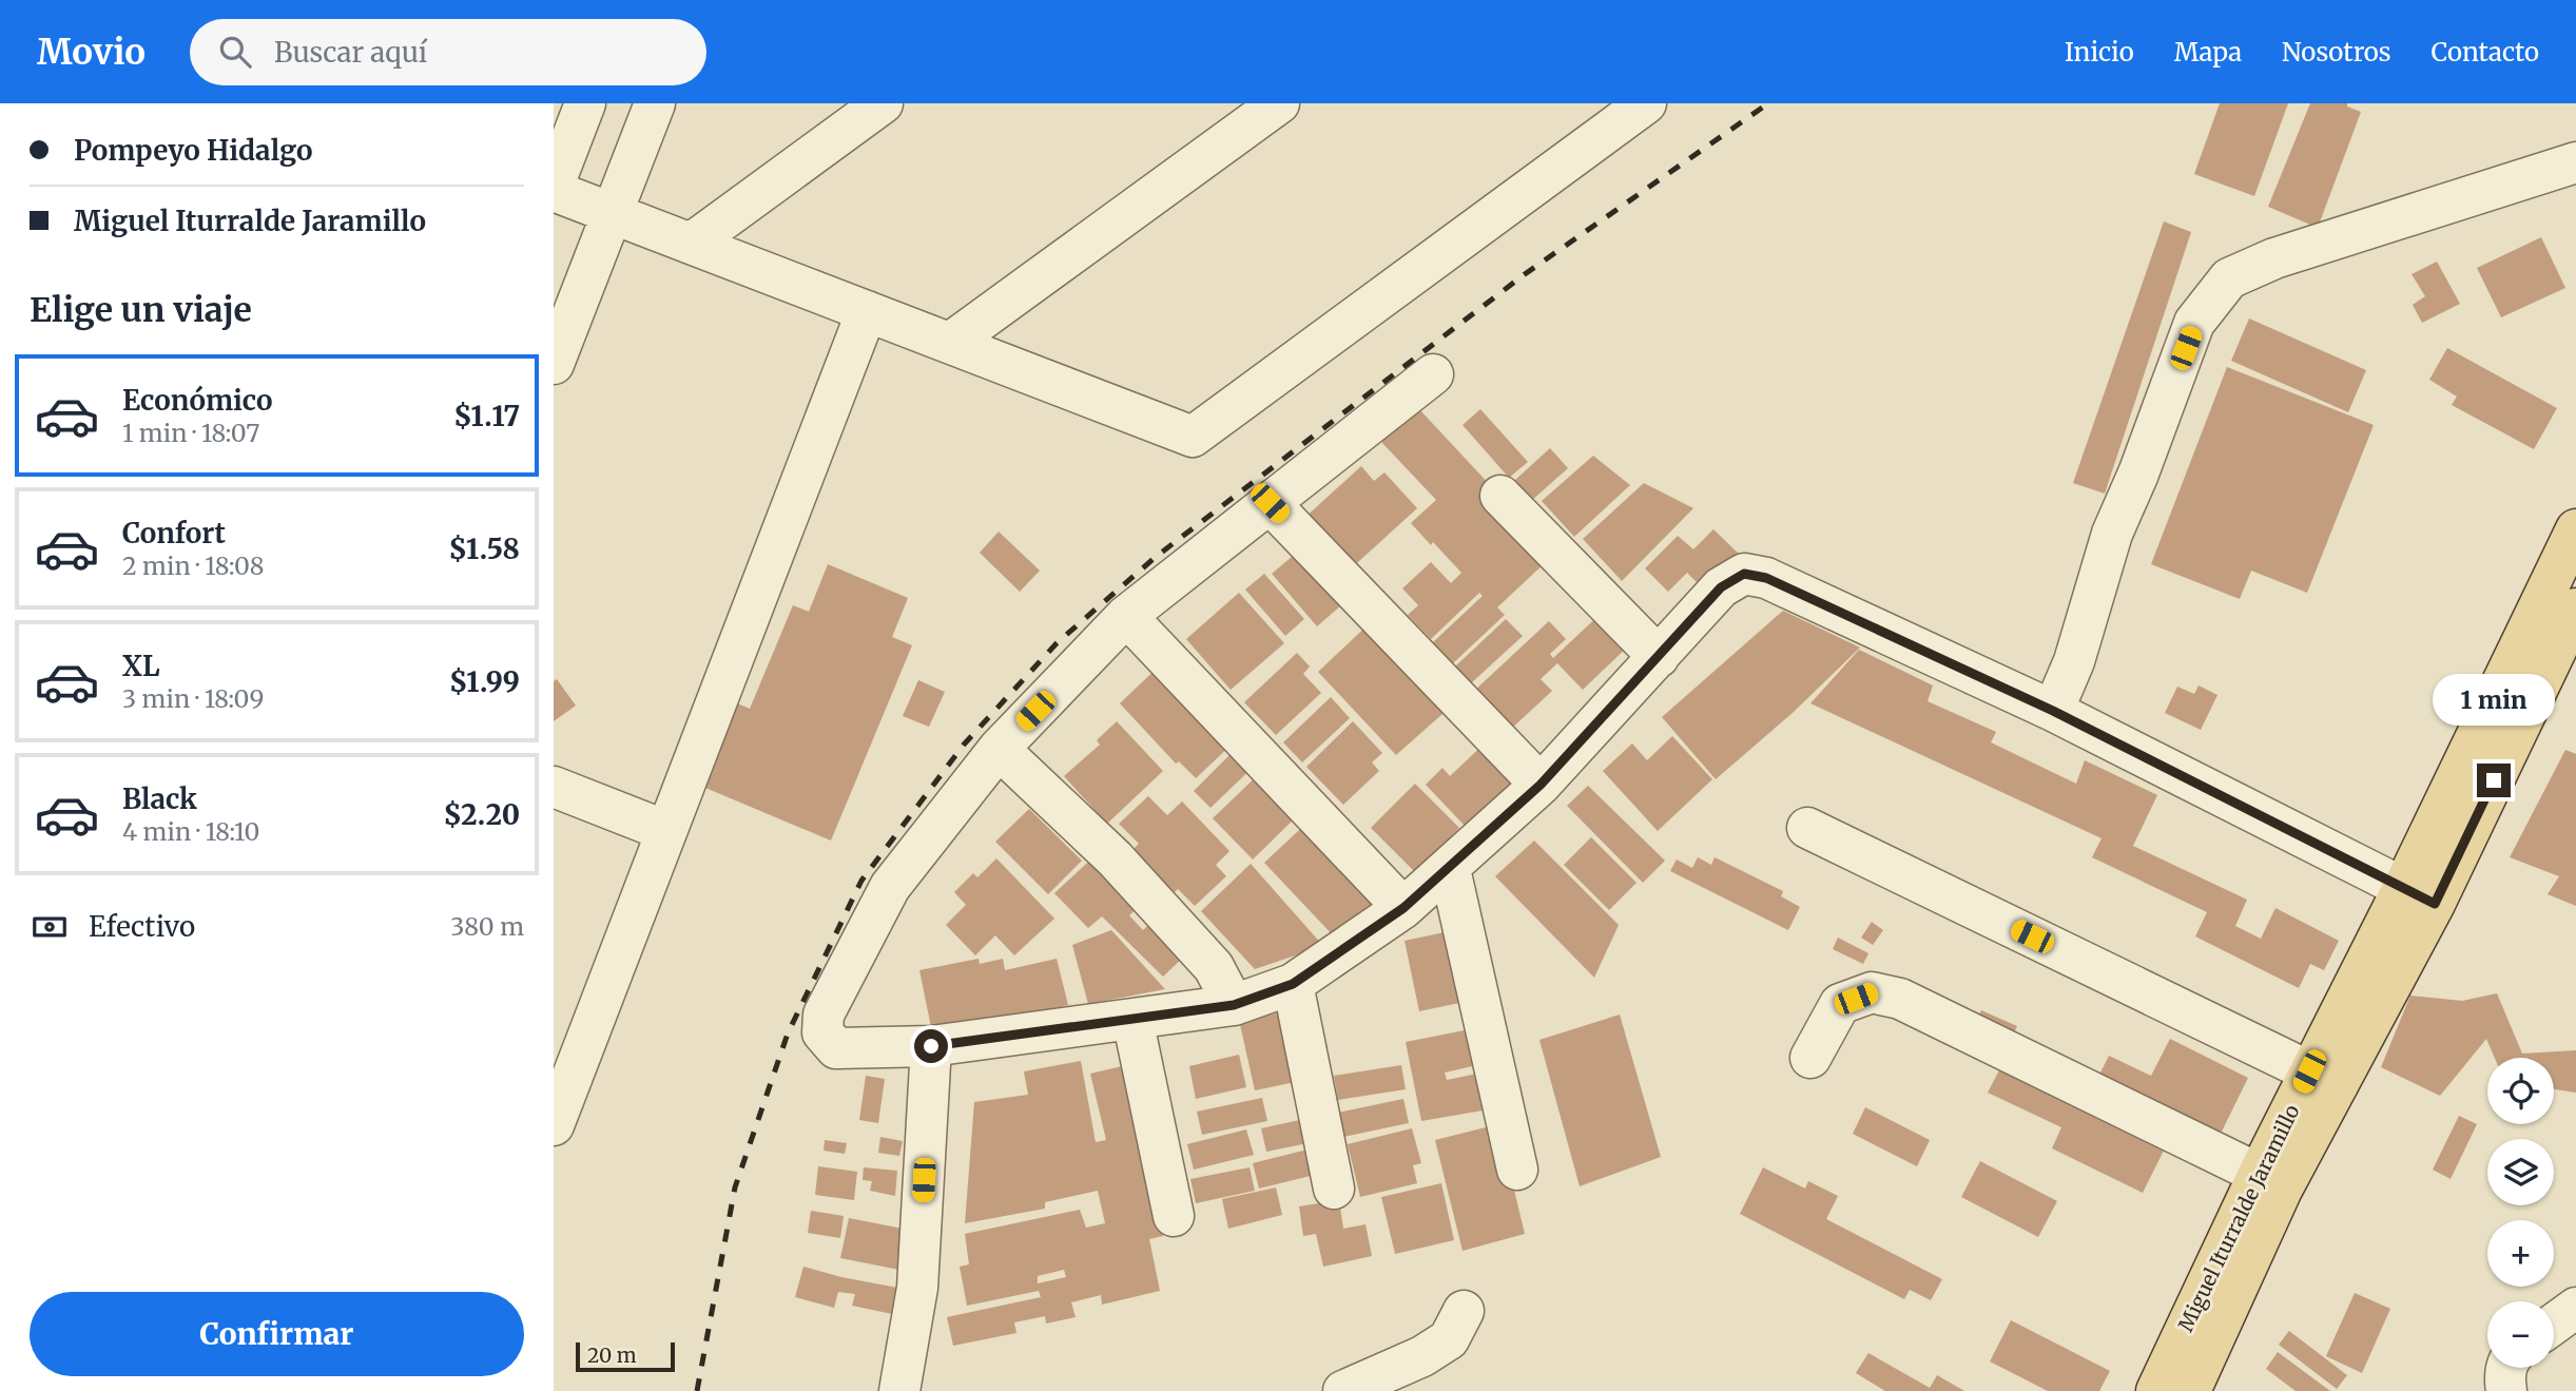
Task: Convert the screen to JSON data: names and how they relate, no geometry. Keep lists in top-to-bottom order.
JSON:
{
  "streets": {
    "main road": ["Miguel Iturralde Jaramillo"]
  },
  "scale_bar": "20 m",
  "page": {
    "header": "Movio",
    "search": "Buscar aquí",
    "nav": [
      "Inicio",
      "Mapa",
      "Nosotros",
      "Contacto"
    ],
    "banner": ["Pompeyo Hidalgo", "Miguel Iturralde Jaramillo"],
    "heading": "Elige un viaje",
    "list": [
      {
        "name": "Económico",
        "note": "1 min · 18:07",
        "value": "$1.17"
      },
      {
        "name": "Confort",
        "note": "2 min · 18:08",
        "value": "$1.58"
      },
      {
        "name": "XL",
        "note": "3 min · 18:09",
        "value": "$1.99"
      },
      {
        "name": "Black",
        "note": "4 min · 18:10",
        "value": "$2.20"
      }
    ],
    "bubble": "1 min",
    "pay": ["Efectivo", "380 m"],
    "map_buttons": ["+", "−"],
    "buttons": "Confirmar",
    "scale": "20 m"
  }
}
